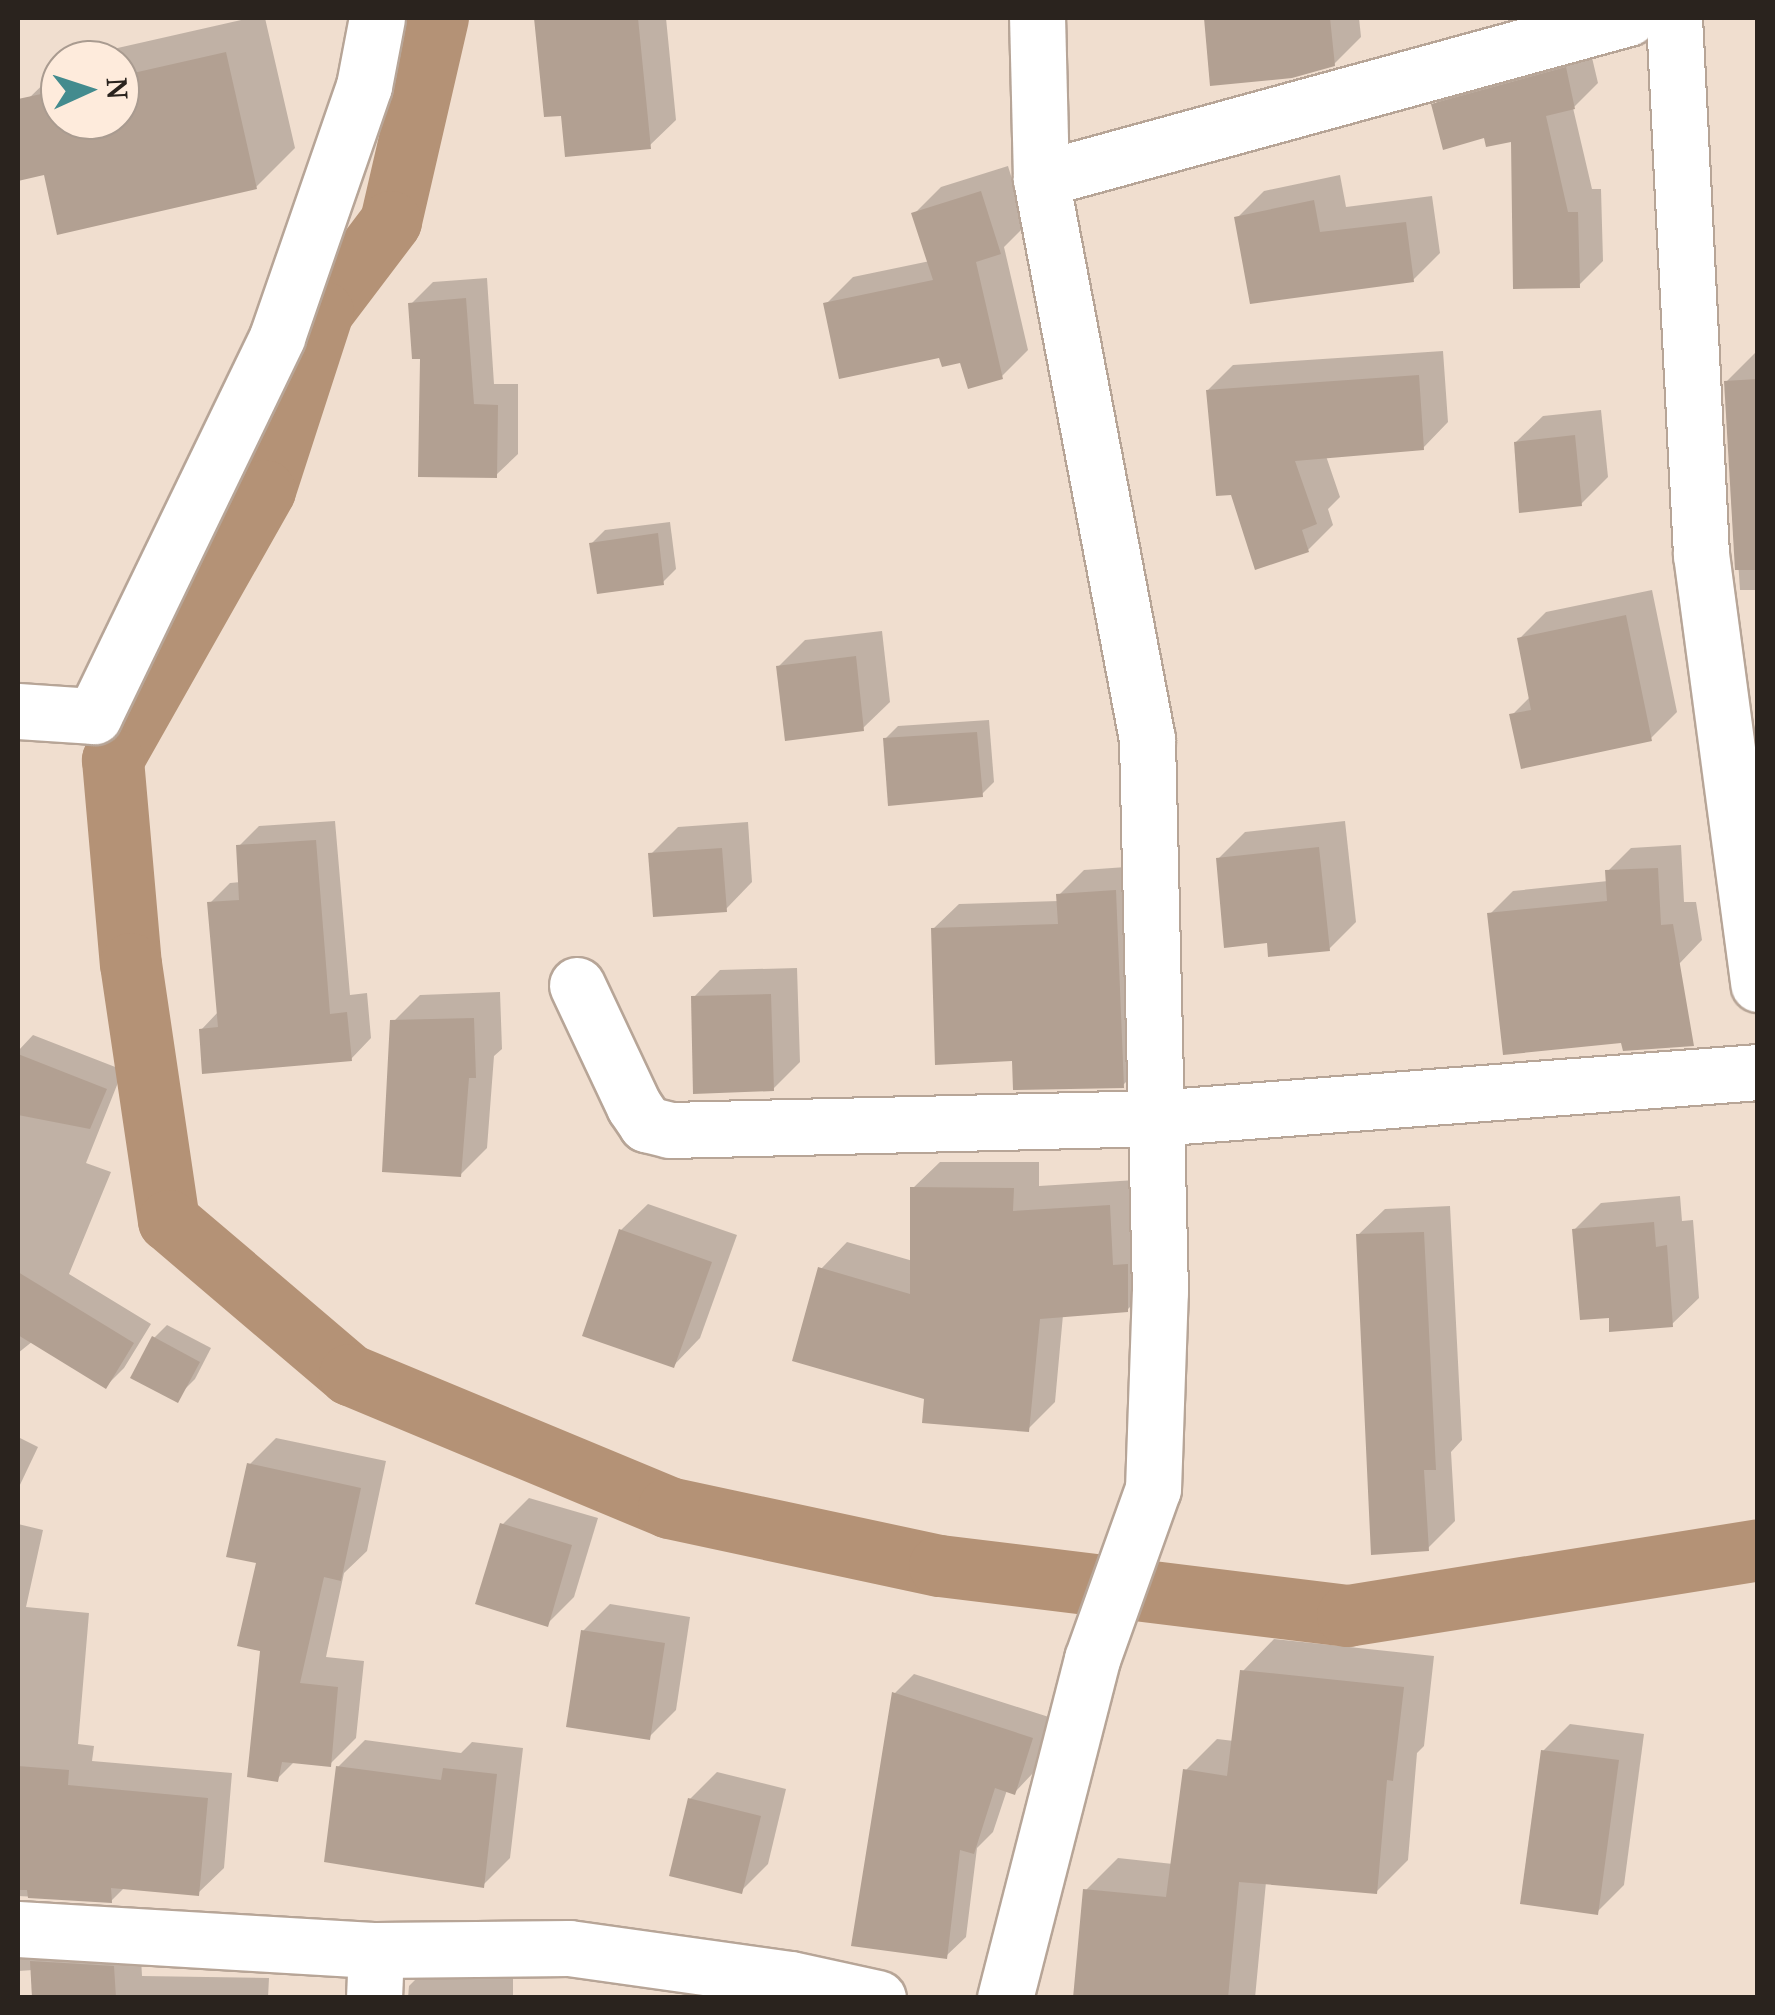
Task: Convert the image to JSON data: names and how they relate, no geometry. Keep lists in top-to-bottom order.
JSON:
{
  "north": "right"
}
